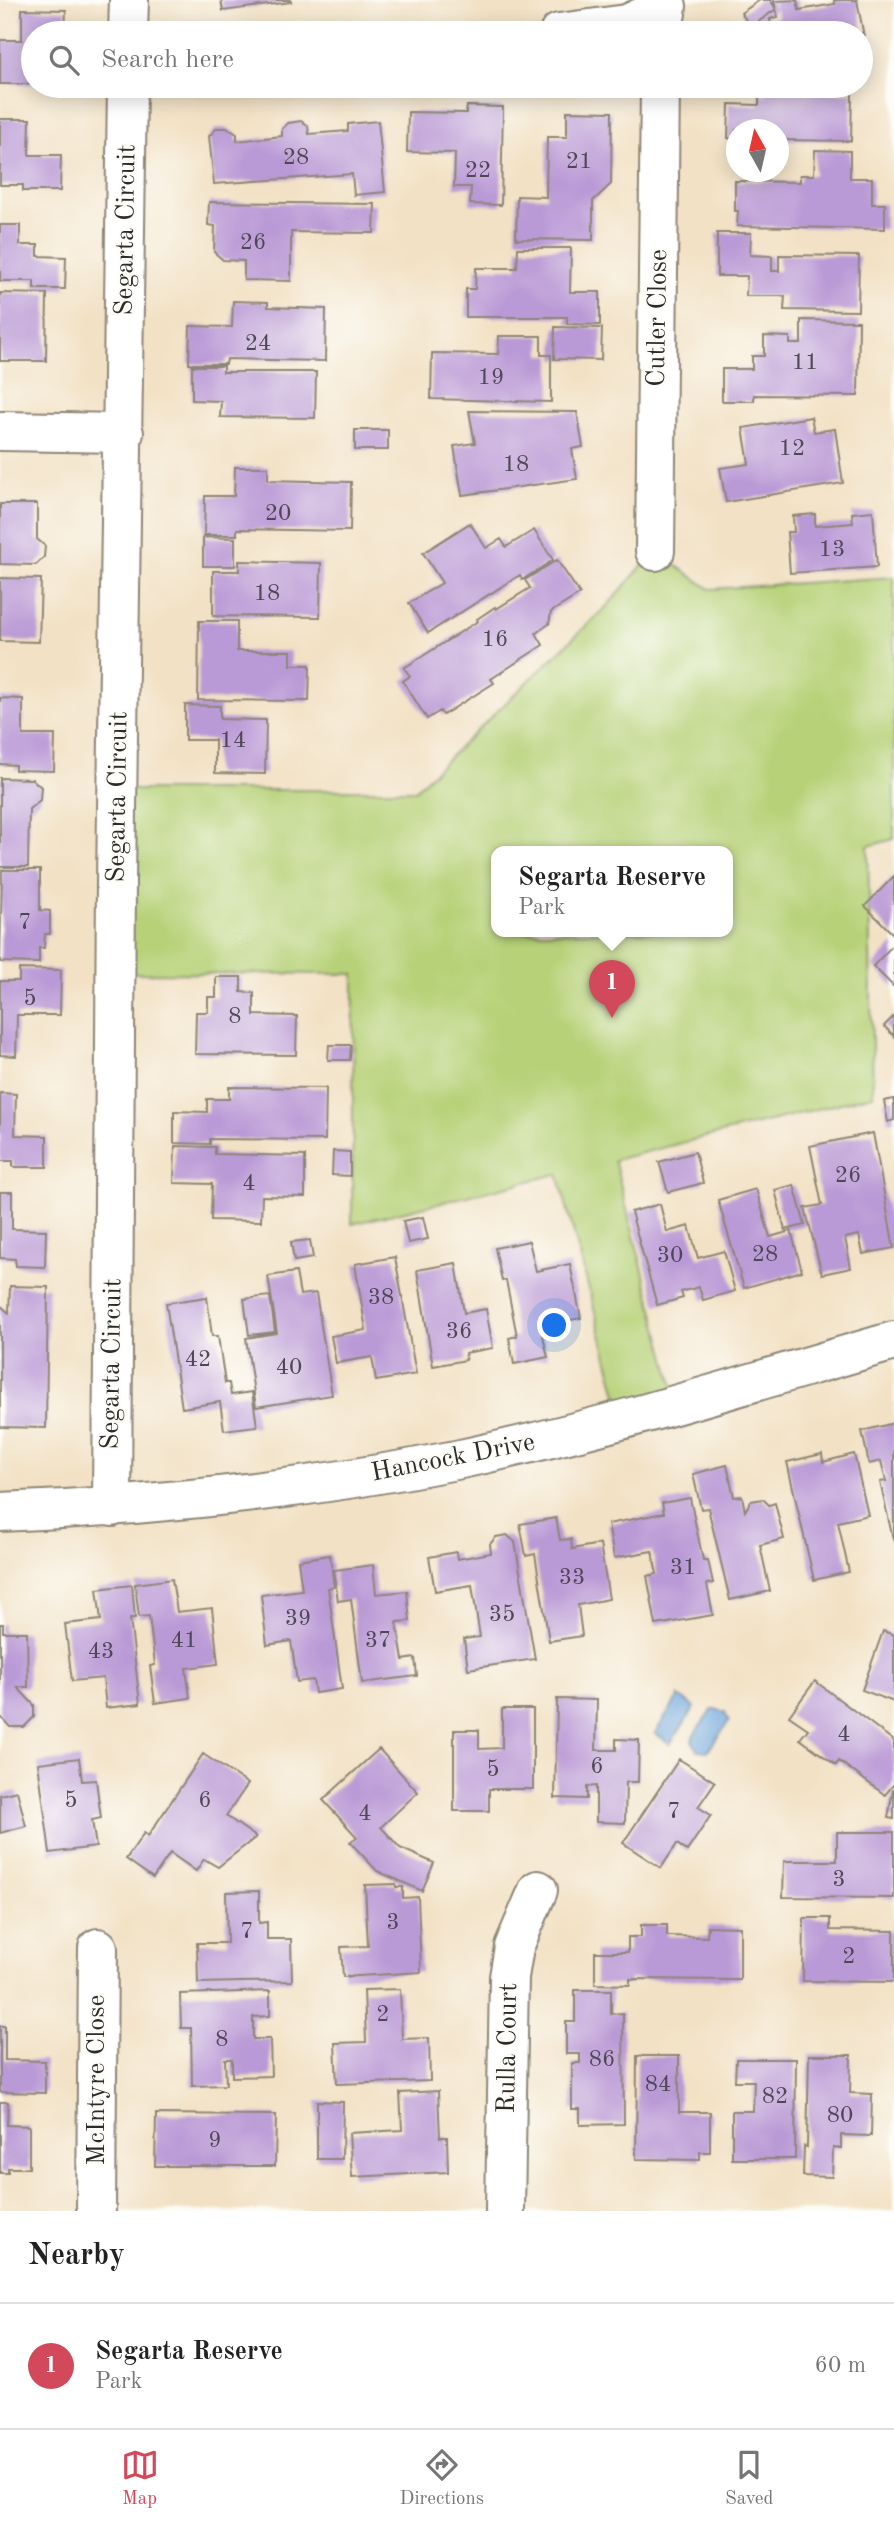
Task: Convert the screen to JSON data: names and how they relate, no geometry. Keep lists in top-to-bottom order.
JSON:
{
  "streets": {
    "street": [
      "Segarta Circuit",
      "Cutler Close",
      "Hancock Drive",
      "Rulla Court",
      "McIntyre Close"
    ]
  },
  "crossings": [
    ["Segarta Circuit", "Hancock Drive"]
  ],
  "house_numbers": [
    "28",
    "21",
    "22",
    "26",
    "24",
    "11",
    "19",
    "12",
    "18",
    "20",
    "13",
    "18",
    "16",
    "14",
    "7",
    "5",
    "8",
    "26",
    "4",
    "28",
    "30",
    "38",
    "36",
    "42",
    "40",
    "31",
    "33",
    "35",
    "39",
    "41",
    "37",
    "43",
    "4",
    "6",
    "5",
    "5",
    "6",
    "7",
    "4",
    "3",
    "3",
    "7",
    "2",
    "2",
    "8",
    "86",
    "84",
    "82",
    "80",
    "9"
  ],
  "north": "top",
  "page": {
    "search": "Search here",
    "popup": ["Segarta Reserve", "Park"],
    "pins": "1",
    "heading": "Nearby",
    "list": [
      {
        "mark": "1",
        "name": "Segarta Reserve",
        "note": "Park",
        "value": "60 m"
      }
    ],
    "nav": ["Map", "Directions", "Saved"]
  }
}
